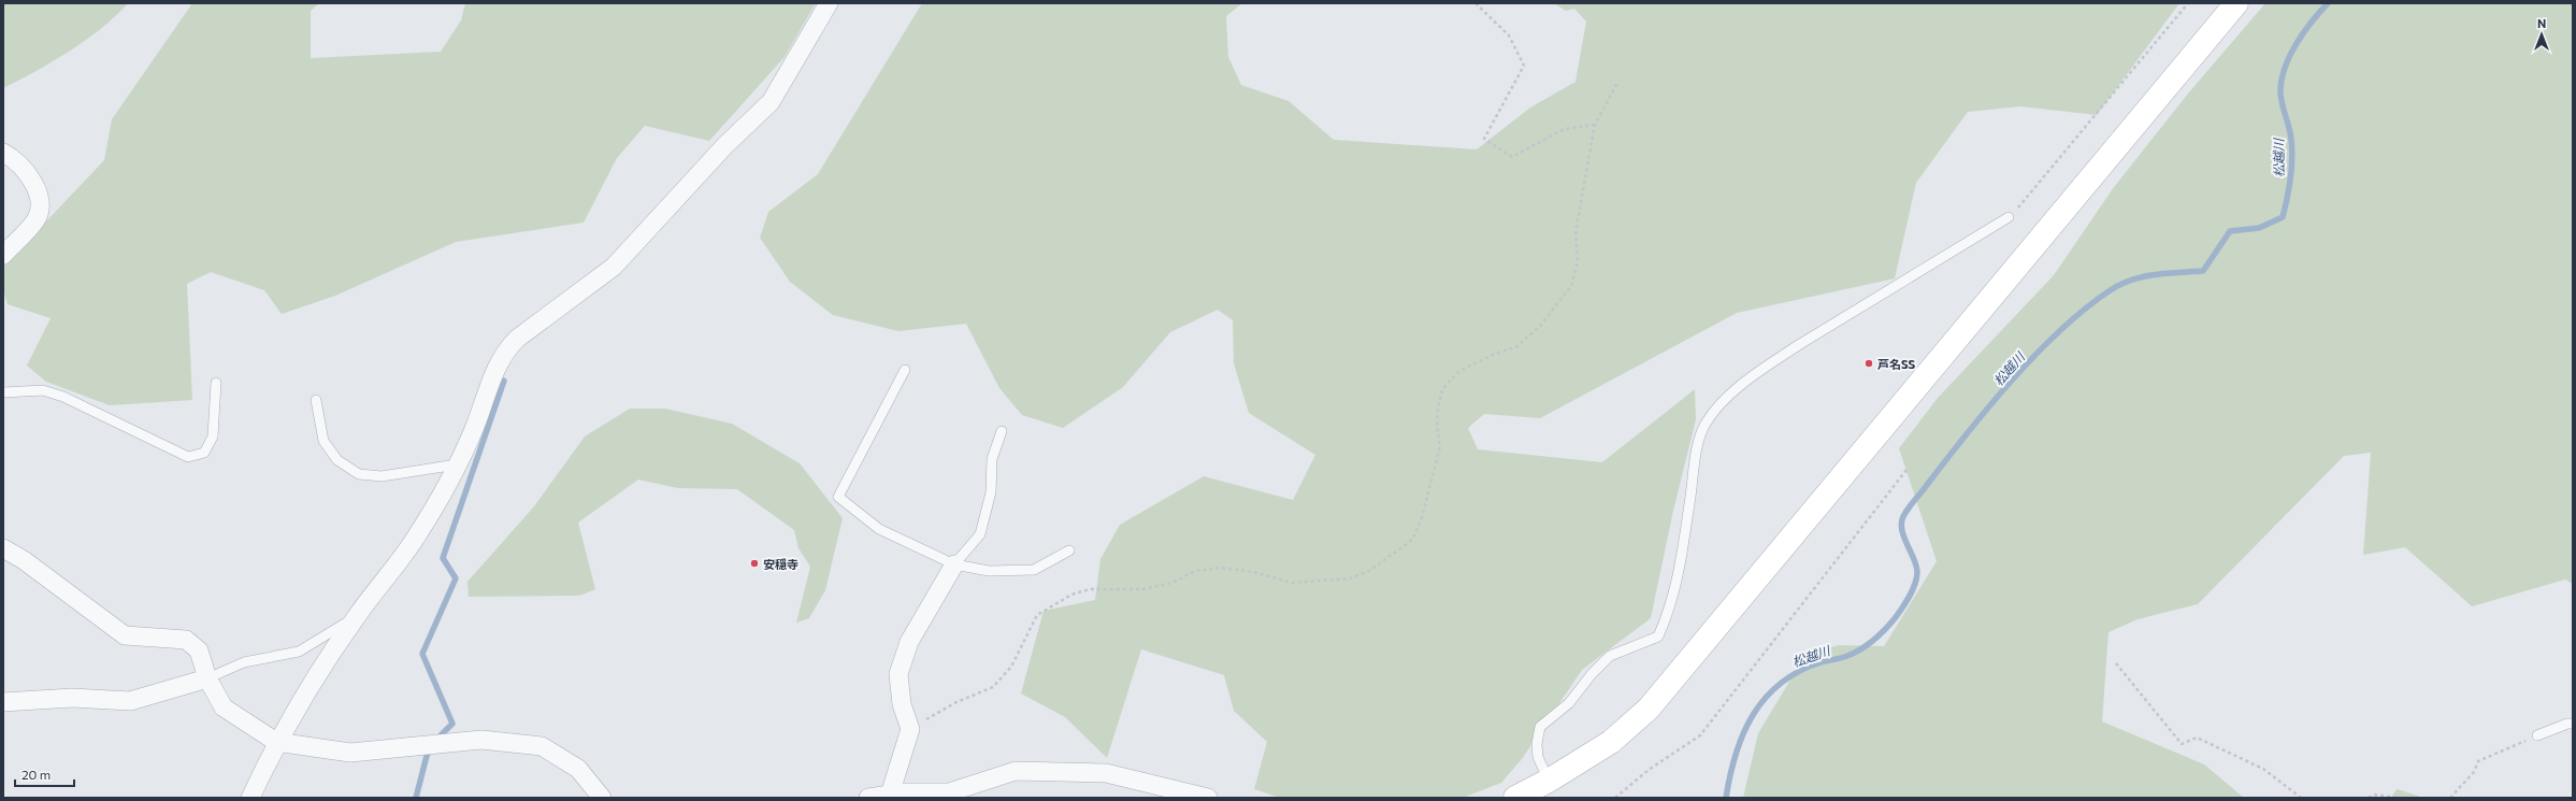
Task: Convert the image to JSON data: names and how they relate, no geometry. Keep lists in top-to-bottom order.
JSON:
{
  "water": ["松越川"],
  "places": ["芦名SS", "安穏寺"],
  "scale_bar": "20 m",
  "north": "top"
}
